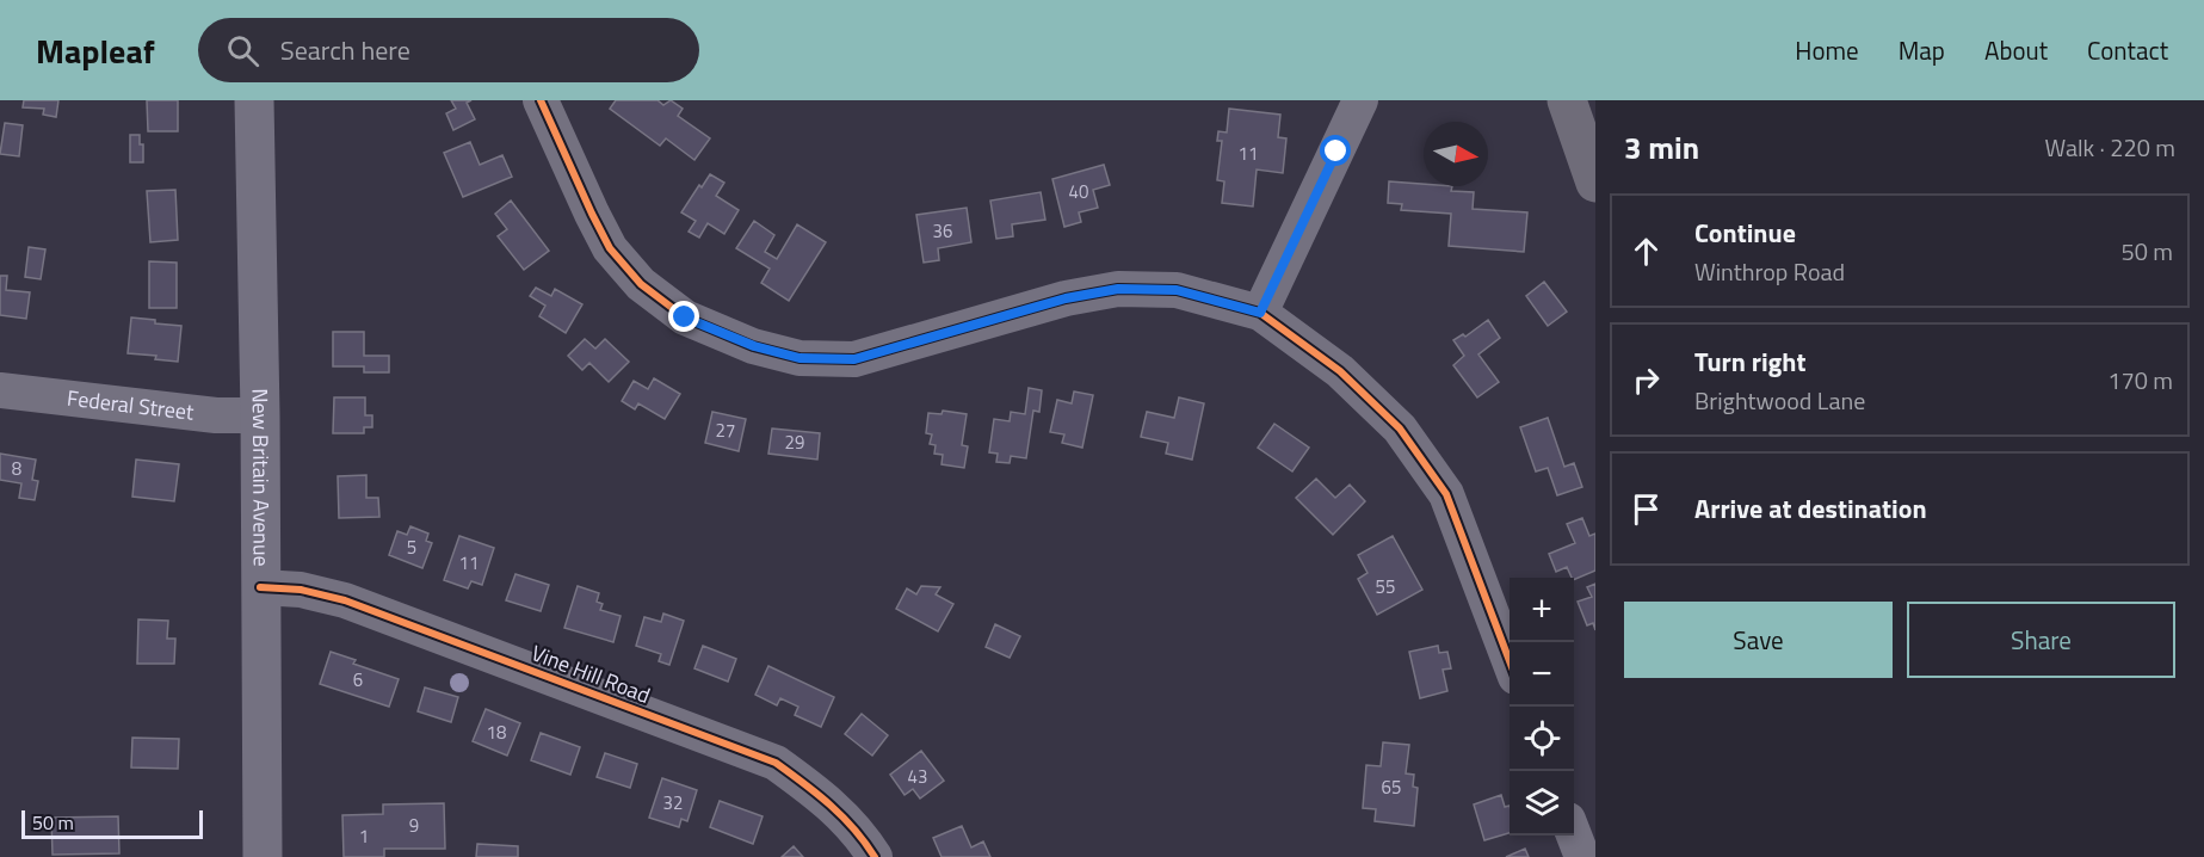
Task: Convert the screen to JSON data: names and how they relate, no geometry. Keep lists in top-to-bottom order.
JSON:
{
  "streets": {
    "main road": ["New Britain Avenue"],
    "street": ["Federal Street", "Vine Hill Road"]
  },
  "crossings": [
    ["Federal Street", "New Britain Avenue"],
    ["New Britain Avenue", "Vine Hill Road"]
  ],
  "house_numbers": [
    "11",
    "40",
    "36",
    "27",
    "29",
    "8",
    "5",
    "11",
    "55",
    "6",
    "18",
    "43",
    "65",
    "32",
    "9",
    "1"
  ],
  "scale_bar": "50 m",
  "north": "right",
  "page": {
    "header": "Mapleaf",
    "search": "Search here",
    "nav": [
      "Home",
      "Map",
      "About",
      "Contact"
    ],
    "heading": ["3 min", "Walk · 220 m"],
    "list": [
      ["Continue", "Winthrop Road", "50 m"],
      ["Turn right", "Brightwood Lane", "170 m"],
      "Arrive at destination"
    ],
    "map_buttons": ["+", "−"],
    "buttons": ["Save", "Share"],
    "scale": "50 m"
  }
}
